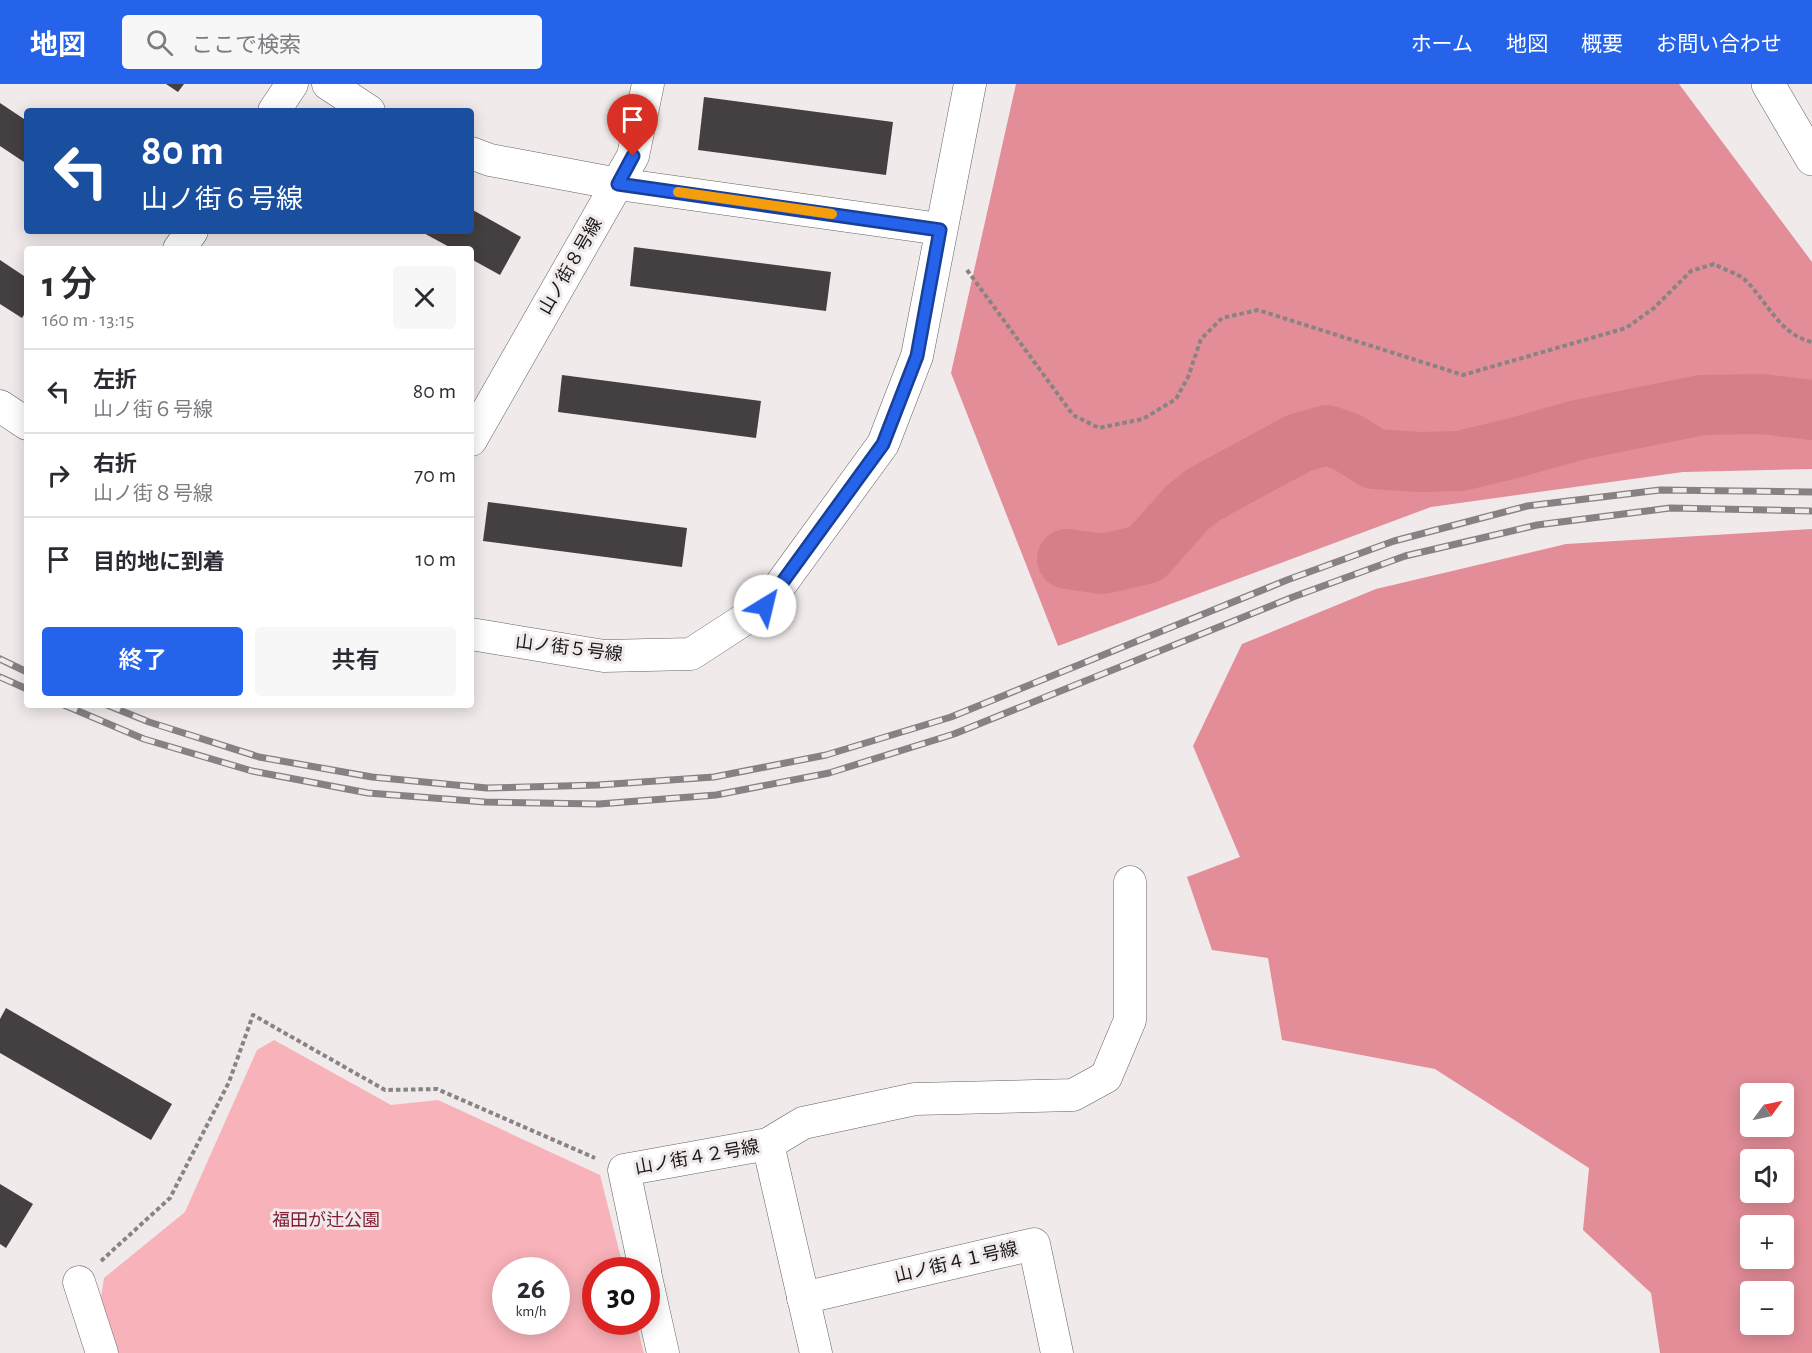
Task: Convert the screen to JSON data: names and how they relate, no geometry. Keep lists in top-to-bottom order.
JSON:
{
  "streets": {
    "street": [
      "山ノ街８号線",
      "山ノ街５号線",
      "山ノ街４２号線",
      "山ノ街４１号線"
    ]
  },
  "crossings": [
    ["山ノ街４２号線", "山ノ街４１号線"]
  ],
  "parks": ["福田が辻公園"],
  "north": "top right",
  "page": {
    "header": "地図",
    "search": "ここで検索",
    "nav": [
      "ホーム",
      "地図",
      "概要",
      "お問い合わせ"
    ],
    "turn": ["80 m", "山ノ街６号線"],
    "heading": ["1 分", "160 m · 13:15"],
    "list": [
      {
        "name": "左折",
        "note": "山ノ街６号線",
        "value": "80 m"
      },
      {
        "name": "右折",
        "note": "山ノ街８号線",
        "value": "70 m"
      },
      {
        "name": "目的地に到着",
        "value": "10 m"
      }
    ],
    "buttons": ["終了", "共有"],
    "map_buttons": ["+", "−"],
    "speed": "26 km/h",
    "limit": "30"
  }
}
